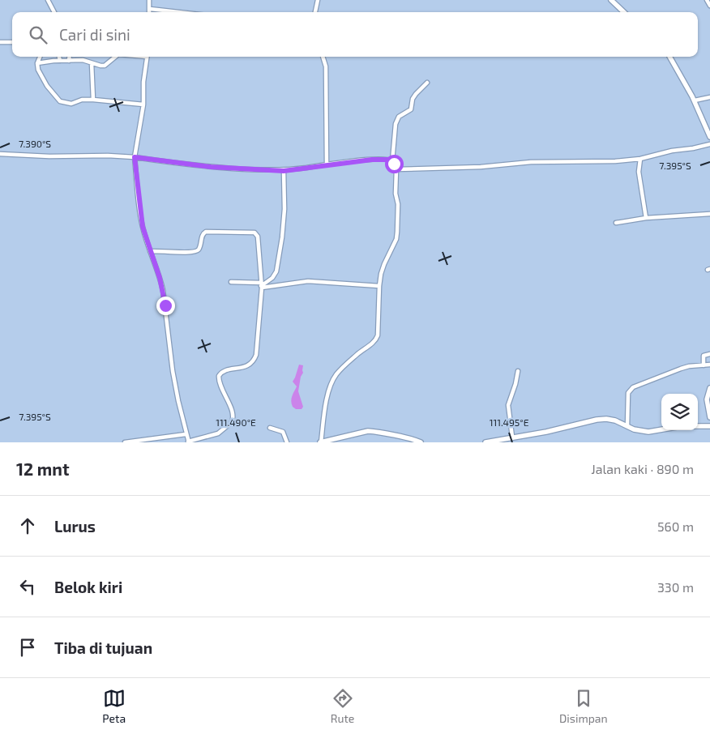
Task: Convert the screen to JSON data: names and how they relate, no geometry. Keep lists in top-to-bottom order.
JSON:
{
  "page": {
    "search": "Cari di sini",
    "heading": ["12 mnt", "Jalan kaki · 890 m"],
    "list": [
      ["Lurus", "560 m"],
      ["Belok kiri", "330 m"],
      "Tiba di tujuan"
    ],
    "nav": ["Peta", "Rute", "Disimpan"]
  },
  "coordinates": [
    "7.390°S",
    "7.395°S",
    "111.490°E",
    "111.495°E"
  ]
}
